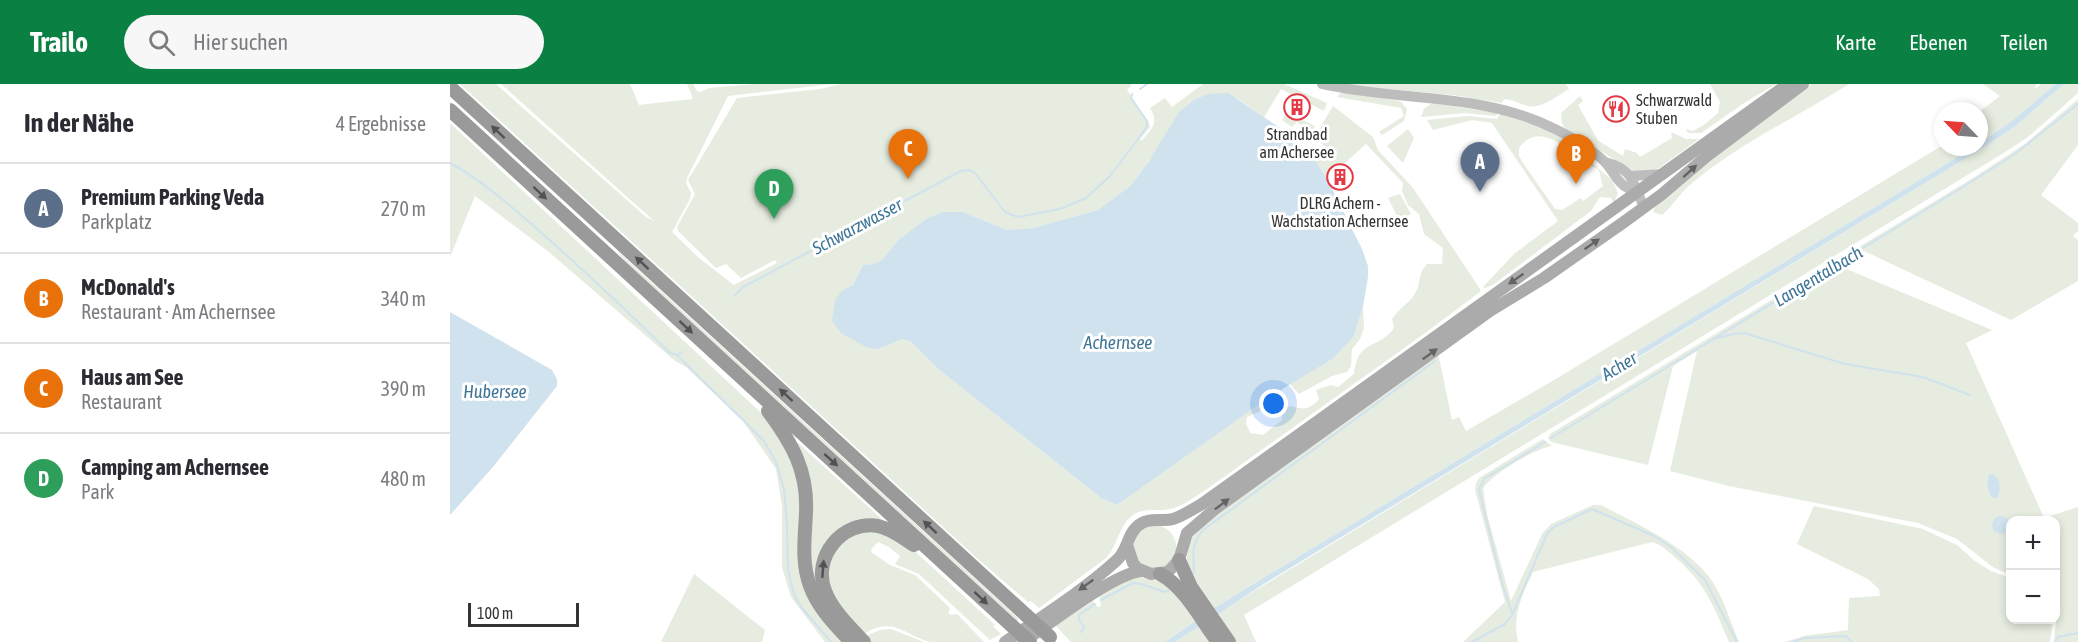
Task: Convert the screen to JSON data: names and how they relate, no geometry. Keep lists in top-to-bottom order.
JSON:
{
  "water": [
    "Schwarzwasser",
    "Langentalbach",
    "Achernsee",
    "Acher",
    "Hubersee"
  ],
  "places": {
    "building": ["Strandbad am Achersee", "DLRG Achern - Wachstation Achernsee"],
    "restaurant": ["Schwarzwald Stuben"]
  },
  "scale_bar": "100 m",
  "north": "top left",
  "page": {
    "header": "Trailo",
    "search": "Hier suchen",
    "nav": ["Karte", "Ebenen", "Teilen"],
    "heading": ["In der Nähe", "4 Ergebnisse"],
    "pins": [
      "C",
      "B",
      "A",
      "D"
    ],
    "list": [
      {
        "mark": "A",
        "name": "Premium Parking Veda",
        "note": "Parkplatz",
        "value": "270 m"
      },
      {
        "mark": "B",
        "name": "McDonald's",
        "note": "Restaurant · Am Achernsee",
        "value": "340 m"
      },
      {
        "mark": "C",
        "name": "Haus am See",
        "note": "Restaurant",
        "value": "390 m"
      },
      {
        "mark": "D",
        "name": "Camping am Achernsee",
        "note": "Park",
        "value": "480 m"
      }
    ],
    "map_buttons": ["+", "−"],
    "scale": "100 m"
  }
}
